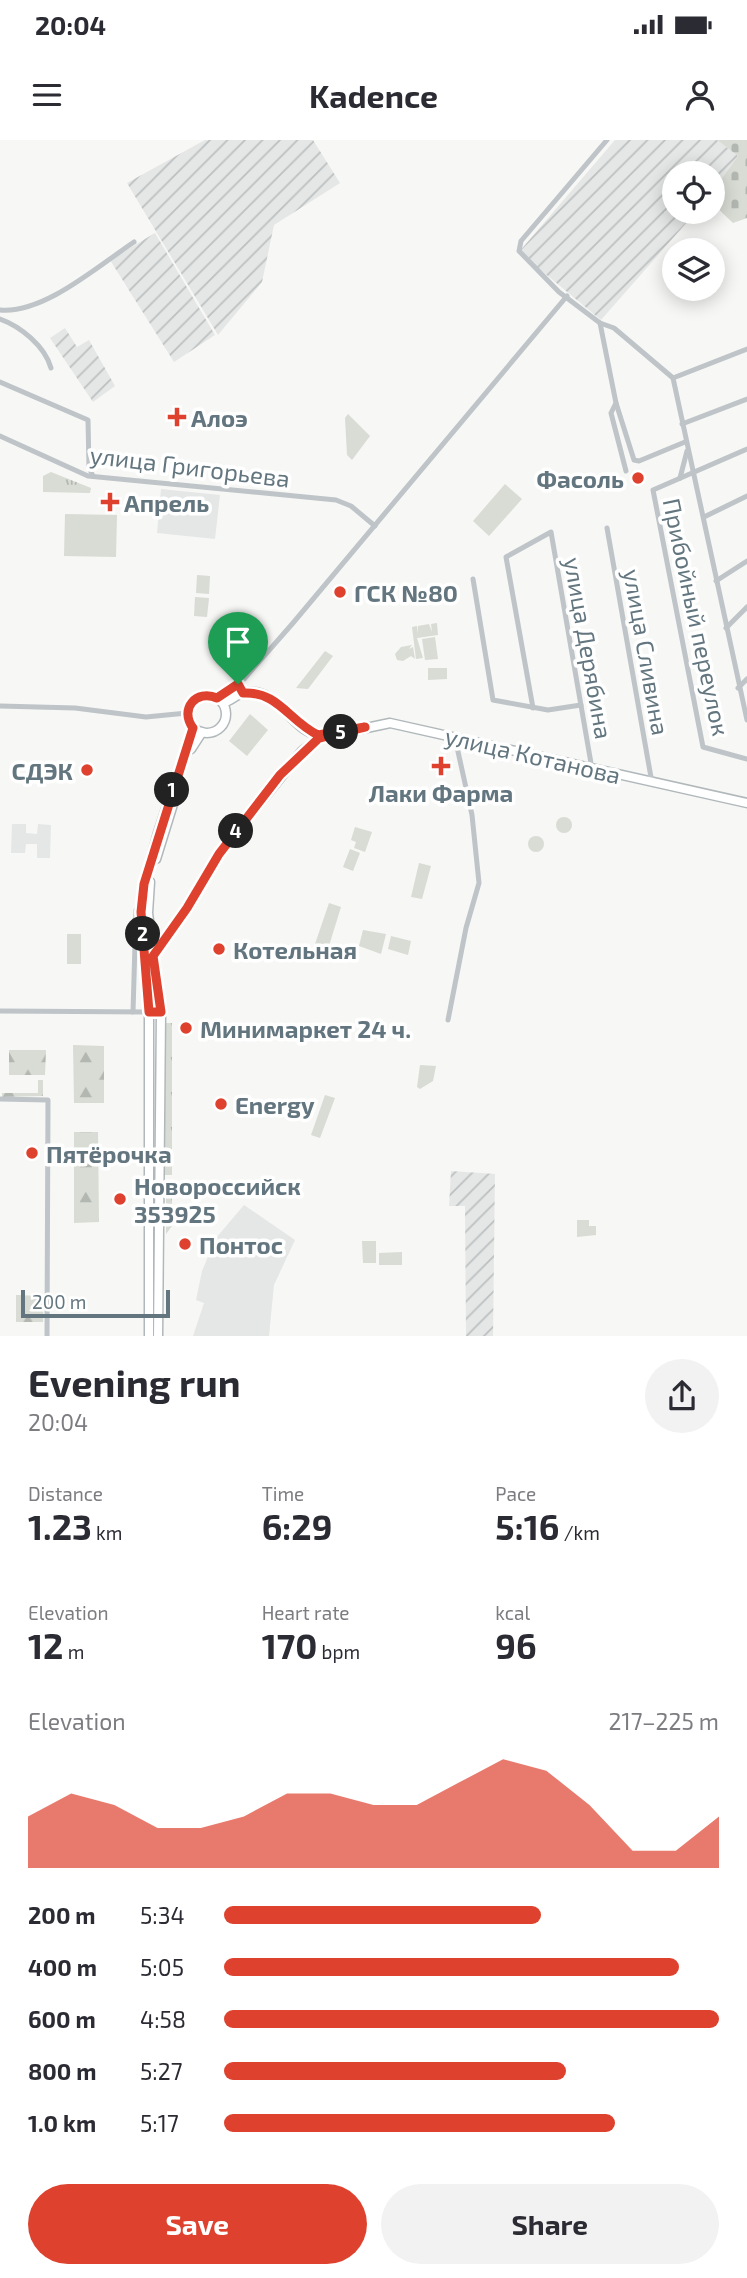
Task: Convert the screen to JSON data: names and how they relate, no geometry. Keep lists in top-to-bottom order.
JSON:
{
  "streets": {
    "street": [
      "улица Григорьева",
      "Прибойный переулок",
      "улица Дерябина",
      "улица Сливина",
      "улица Котанова"
    ]
  },
  "crossings": [
    ["улица Дерябина", "улица Котанова"],
    ["улица Сливина", "улица Котанова"]
  ],
  "places": {
    "health": ["Алоэ", "Апрель", "Лаки Фарма"],
    "other": [
      "Фасоль",
      "ГСК №80",
      "СДЭК",
      "Котельная",
      "Минимаркет 24 ч.",
      "Energy",
      "Пятёрочка",
      "Новороссийск 353925",
      "Понтос"
    ]
  },
  "scale_bar": "200 m",
  "page": {
    "status": "20:04",
    "header": "Kadence",
    "pins": [
      "5",
      "1",
      "4",
      "2"
    ],
    "scale": "200 m",
    "heading": ["Evening run", "20:04"],
    "stats": [
      ["Distance", "1.23 km"],
      ["Time", "6:29"],
      ["Pace", "5:16 /km"],
      ["Elevation", "12 m"],
      ["Heart rate", "170 bpm"],
      ["kcal", "96"]
    ],
    "chart": ["Elevation", "217–225 m"],
    "list": [
      {
        "name": "200 m",
        "note": "5:34"
      },
      {
        "name": "400 m",
        "note": "5:05"
      },
      {
        "name": "600 m",
        "note": "4:58"
      },
      {
        "name": "800 m",
        "note": "5:27"
      },
      {
        "name": "1.0 km",
        "note": "5:17"
      }
    ],
    "buttons": ["Save", "Share"]
  }
}
